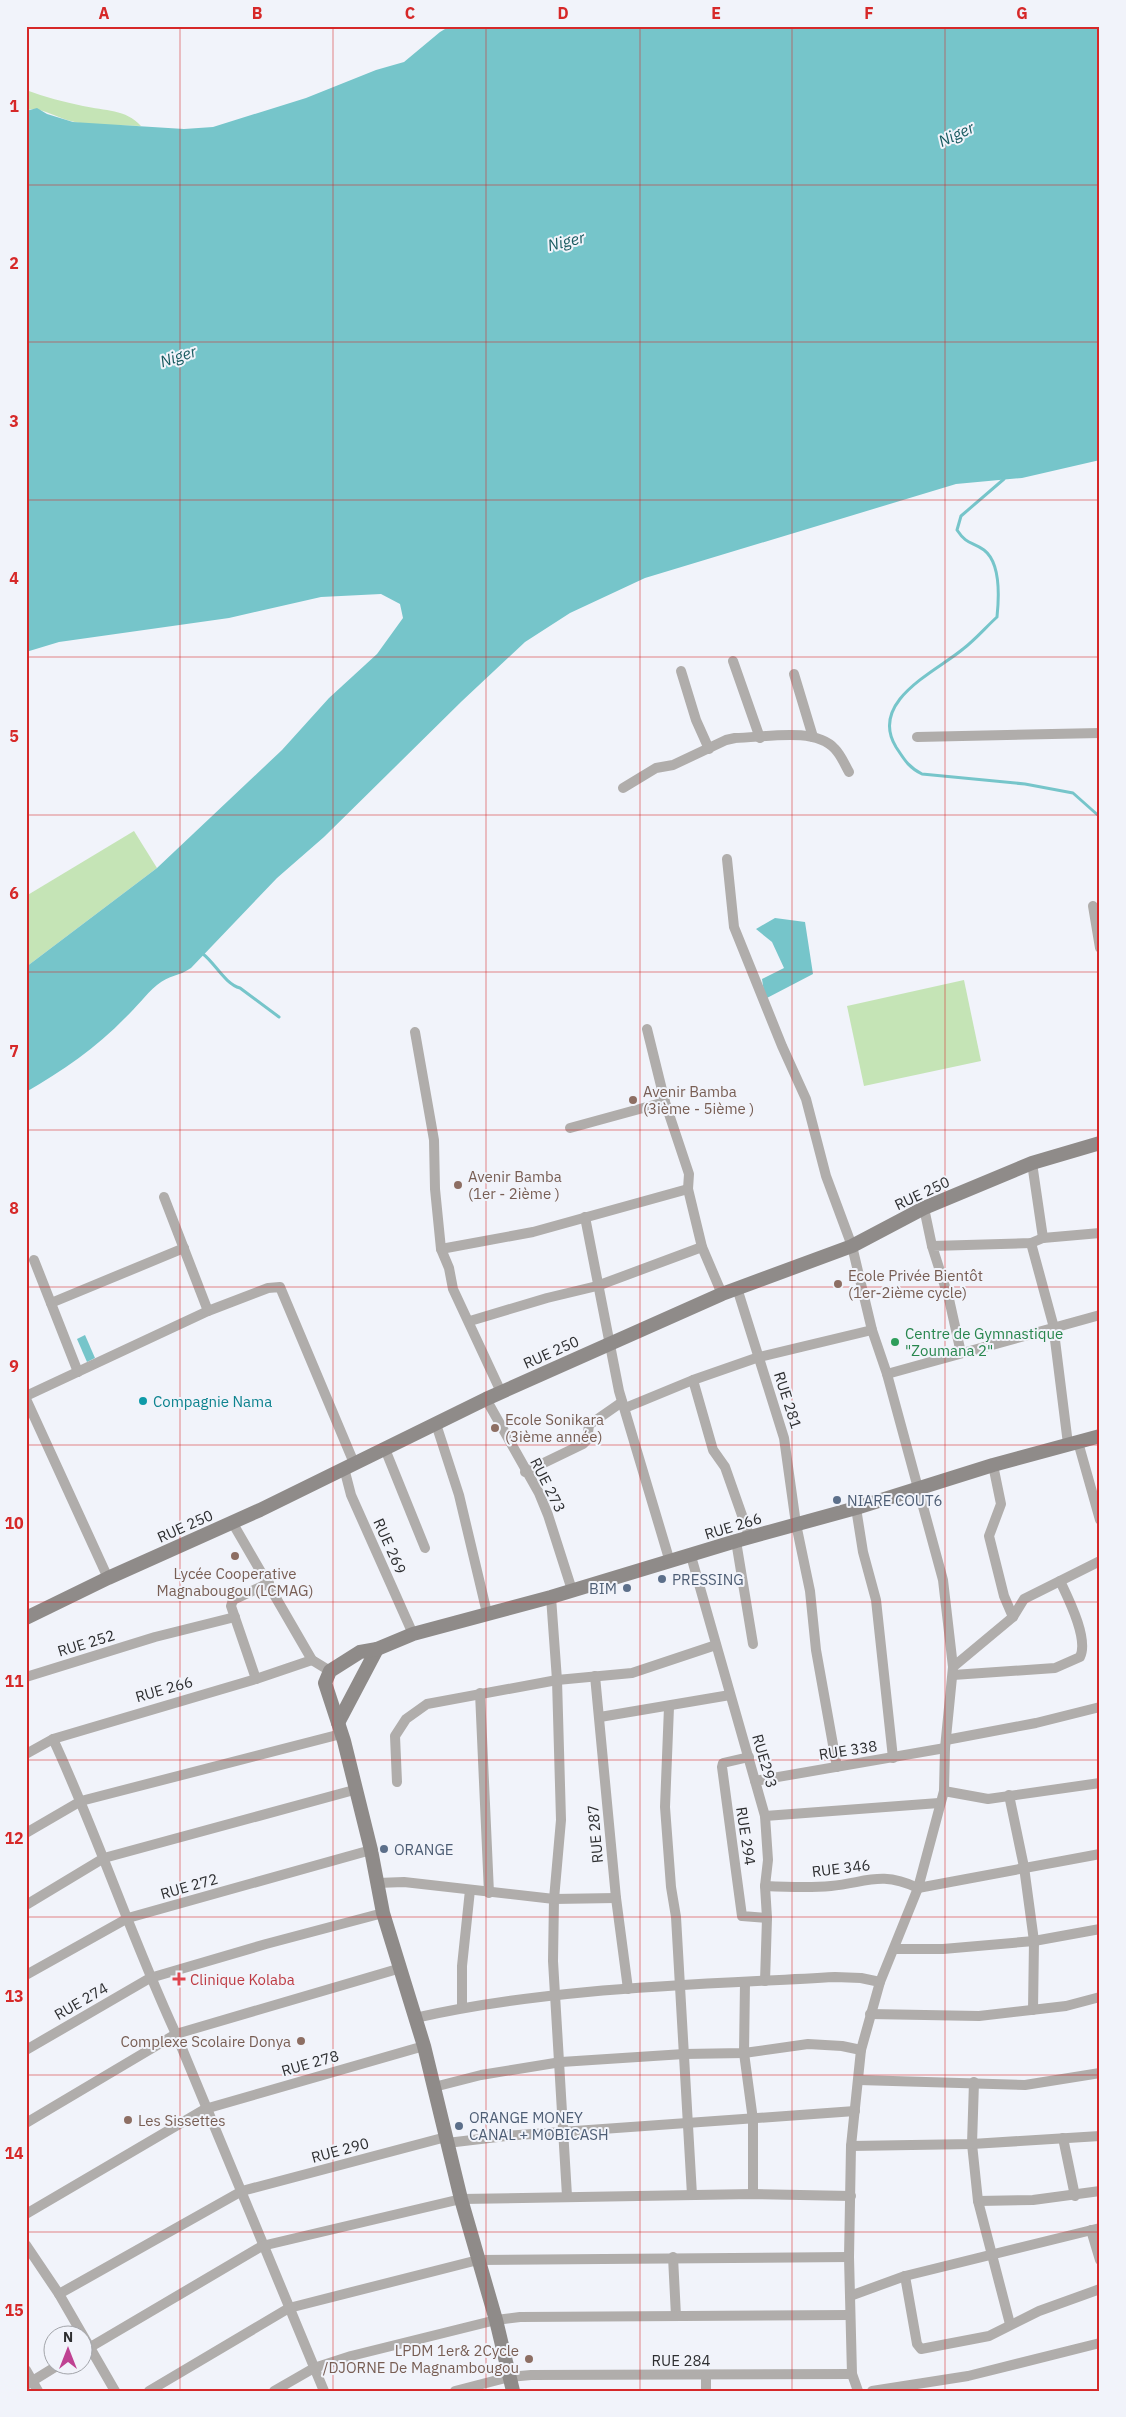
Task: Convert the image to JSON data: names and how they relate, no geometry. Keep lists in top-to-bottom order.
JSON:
{
  "streets": {
    "main road": ["RUE 250", "RUE 266"],
    "street": [
      "RUE 281",
      "RUE 273",
      "RUE 269",
      "RUE 252",
      "RUE 338",
      "RUE293",
      "RUE 287",
      "RUE 294",
      "RUE 346",
      "RUE 272",
      "RUE 274",
      "RUE 278",
      "RUE 290",
      "RUE 284"
    ]
  },
  "crossings": [
    ["RUE 250", "RUE 281"],
    ["RUE 250", "RUE 273"],
    ["RUE 250", "RUE 269"],
    ["RUE 281", "RUE 266"],
    ["RUE 281", "RUE 338"],
    ["RUE 273", "RUE 266"],
    ["RUE 266", "RUE 269"],
    ["RUE 266", "RUE293"],
    ["RUE 338", "RUE293"],
    ["RUE293", "RUE 294"],
    ["RUE293", "RUE 346"]
  ],
  "water": ["Niger"],
  "places": {
    "other": [
      "Avenir Bamba (3ième - 5ième )",
      "Avenir Bamba (1er - 2ième )",
      "Ecole Privée Bientôt (1er-2ième cycle)",
      "Centre de Gymnastique \"Zoumana 2\"",
      "Compagnie Nama",
      "Ecole Sonikara (3ième année)",
      "NIARE COUT6",
      "Lycée Cooperative Magnabougou (LCMAG)",
      "PRESSING",
      "BIM",
      "ORANGE",
      "Complexe Scolaire Donya",
      "Les Sissettes",
      "ORANGE MONEY CANAL + MOBICASH",
      "LPDM 1er& 2Cycle /DJORNE De Magnambougou"
    ],
    "health": ["Clinique Kolaba"]
  },
  "north": "top",
  "grid": {
    "columns": [
      "A",
      "B",
      "C",
      "D",
      "E",
      "F",
      "G"
    ],
    "rows": [
      "1",
      "2",
      "3",
      "4",
      "5",
      "6",
      "7",
      "8",
      "9",
      "10",
      "11",
      "12",
      "13",
      "14",
      "15"
    ]
  }
}
